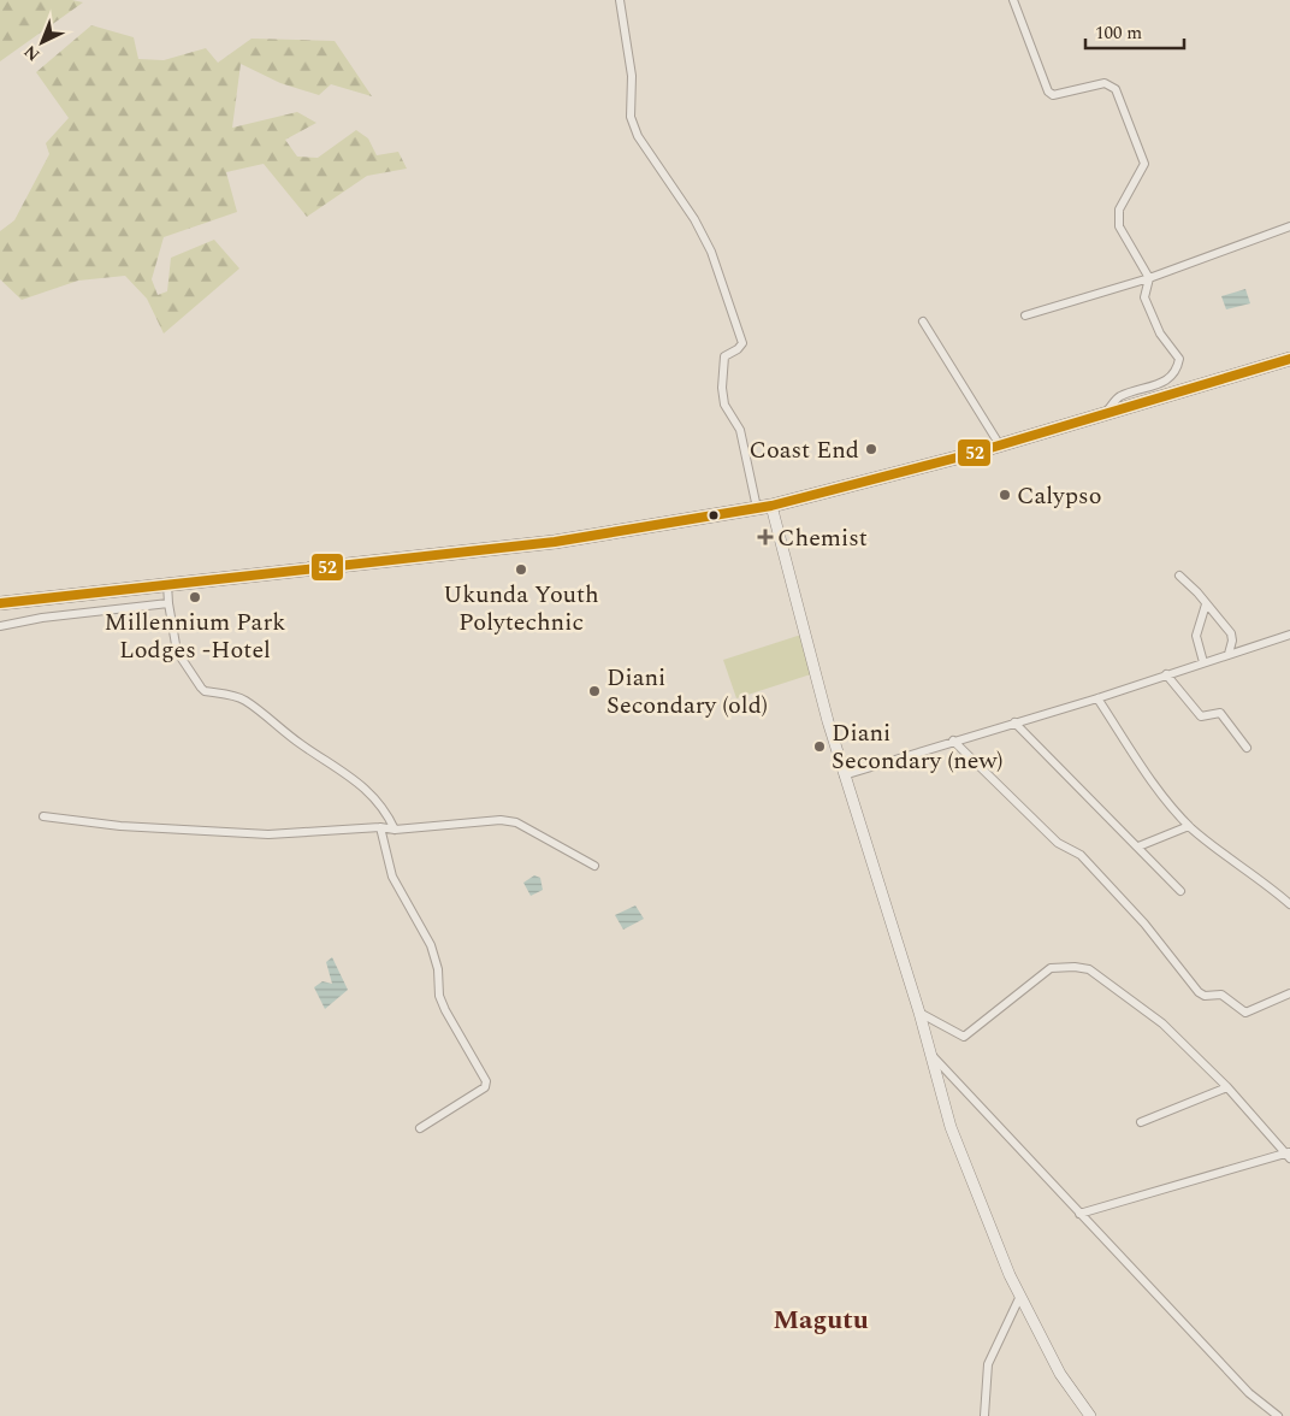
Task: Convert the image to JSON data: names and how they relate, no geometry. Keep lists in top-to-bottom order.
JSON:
{
  "districts": ["Magutu"],
  "places": {
    "other": [
      "Coast End",
      "Calypso",
      "Ukunda Youth Polytechnic",
      "Millennium Park Lodges -Hotel",
      "Diani Secondary (old)",
      "Diani Secondary (new)"
    ],
    "health": ["Chemist"]
  },
  "lines": ["transit line 52"],
  "scale_bar": "100 m",
  "north": "bottom left"
}
